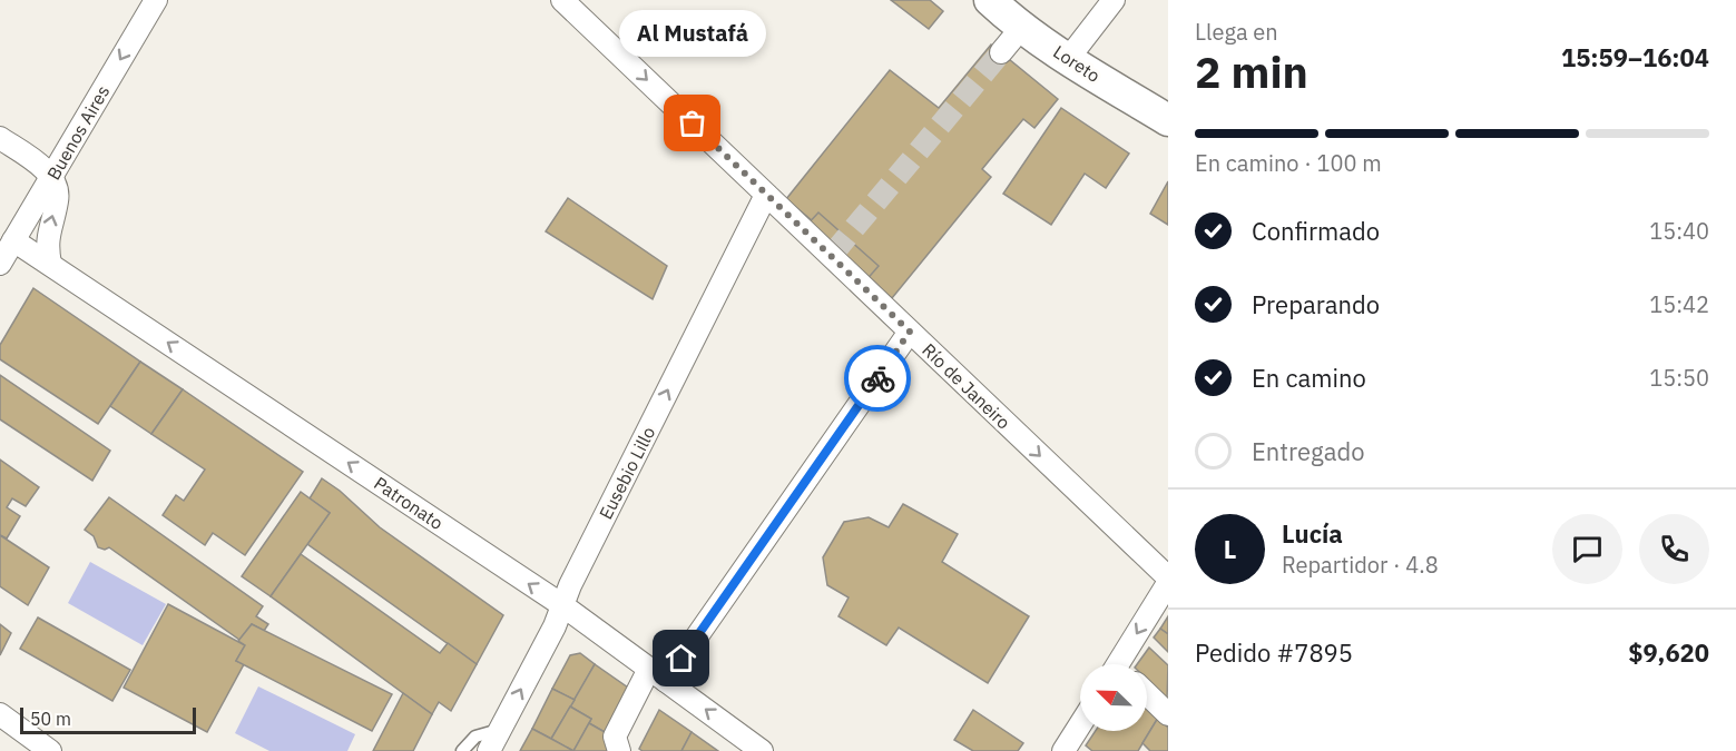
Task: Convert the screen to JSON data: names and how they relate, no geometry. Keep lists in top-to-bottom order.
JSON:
{
  "streets": {
    "main road": ["Loreto"],
    "street": [
      "Buenos Aires",
      "Río de Janeiro",
      "Eusebio Lillo",
      "Patronato"
    ]
  },
  "crossings": [
    ["Buenos Aires", "Patronato"],
    ["Río de Janeiro", "Eusebio Lillo"],
    ["Eusebio Lillo", "Patronato"]
  ],
  "one_way": ["Buenos Aires", "Río de Janeiro", "Patronato"],
  "places": ["Al Mustafá"],
  "scale_bar": "50 m",
  "north": "top left",
  "page": {
    "heading": ["2 min", "Llega en", "15:59–16:04"],
    "panel": [
      "Lucía",
      "Repartidor · 4.8",
      "Pedido #7895",
      "$9,620"
    ],
    "bubble": "Al Mustafá",
    "bar": "En camino · 100 m",
    "list": [
      ["Confirmado", "15:40"],
      ["Preparando", "15:42"],
      ["En camino", "15:50"],
      "Entregado"
    ],
    "round": "L",
    "scale": "50 m"
  }
}
